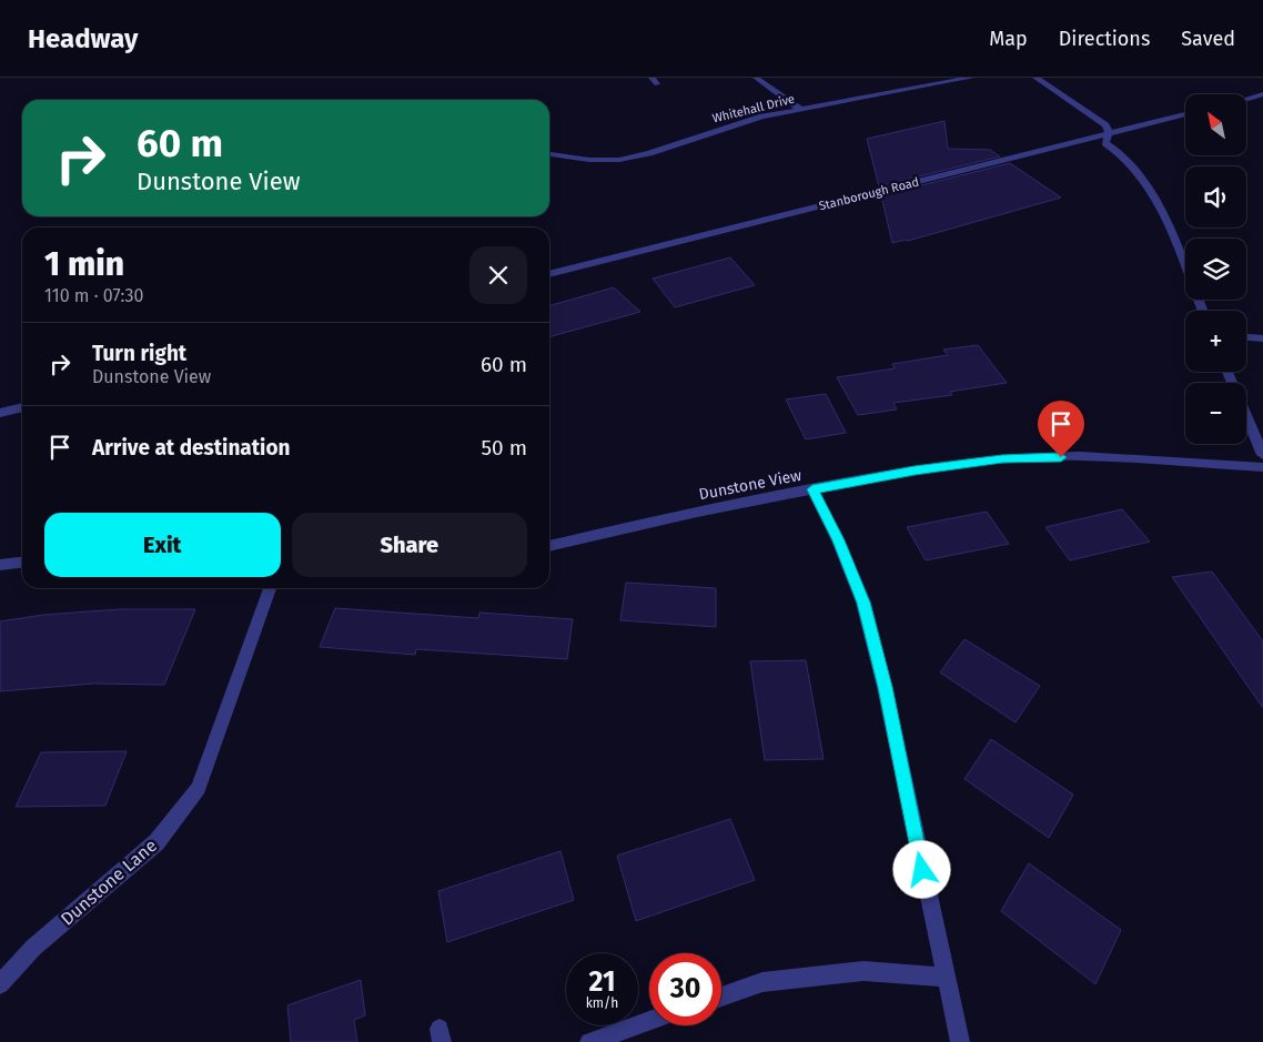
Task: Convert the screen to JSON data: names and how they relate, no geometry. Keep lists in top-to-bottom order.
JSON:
{
  "streets": {
    "street": [
      "Whitehall Drive",
      "Stanborough Road",
      "Dunstone View",
      "Dunstone Lane"
    ]
  },
  "north": "top left",
  "page": {
    "header": "Headway",
    "nav": ["Map", "Directions", "Saved"],
    "map_buttons": ["+", "−"],
    "turn": ["60 m", "Dunstone View"],
    "heading": ["1 min", "110 m · 07:30"],
    "list": [
      {
        "name": "Turn right",
        "note": "Dunstone View",
        "value": "60 m"
      },
      {
        "name": "Arrive at destination",
        "value": "50 m"
      }
    ],
    "buttons": ["Exit", "Share"],
    "speed": "21 km/h",
    "limit": "30"
  }
}
